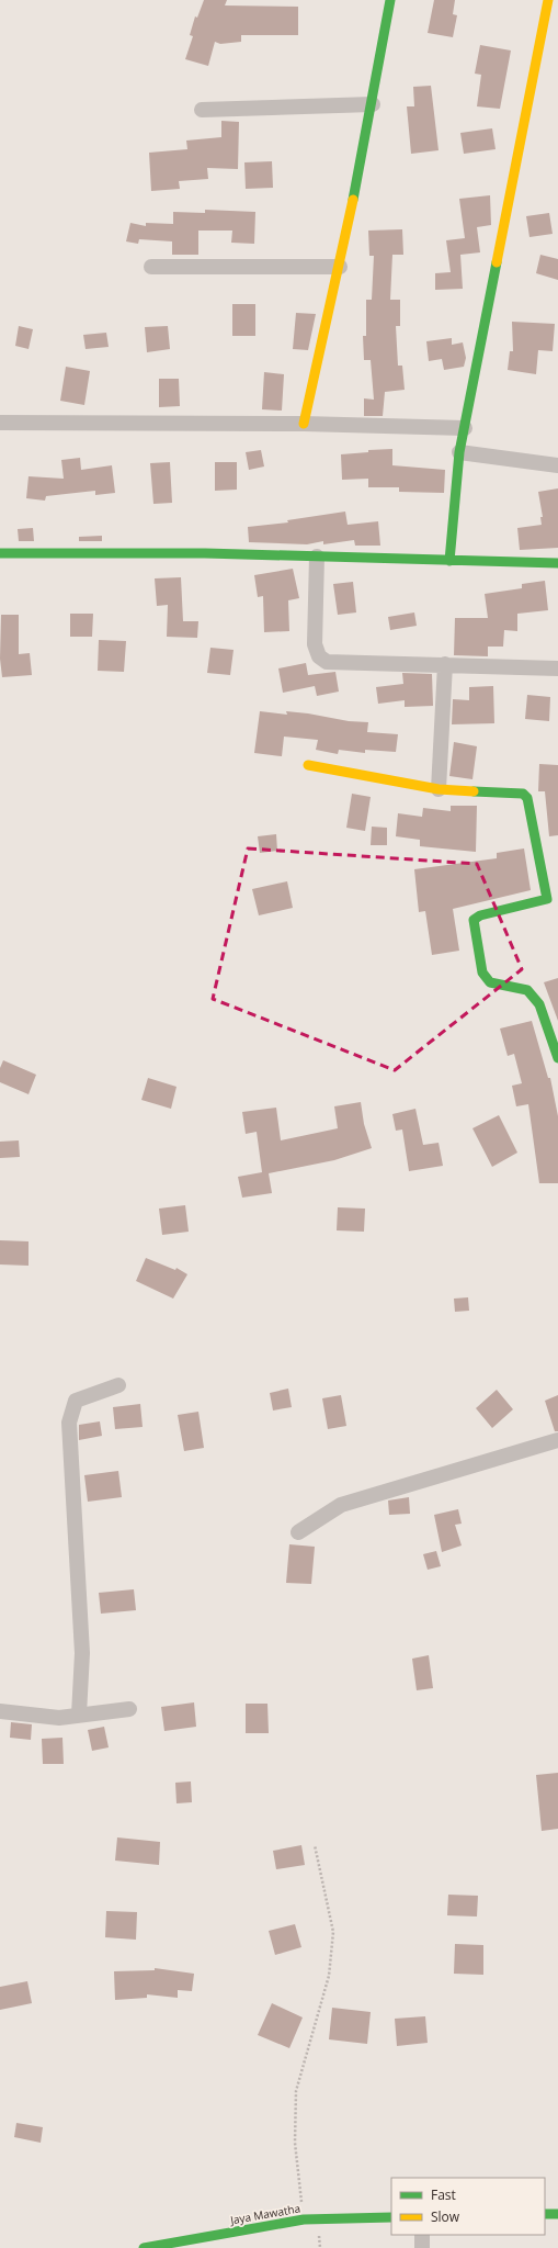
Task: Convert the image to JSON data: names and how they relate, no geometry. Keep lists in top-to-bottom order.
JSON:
{
  "streets": {
    "street": ["Jaya Mawatha"]
  },
  "legend": ["Fast", "Slow"]
}
